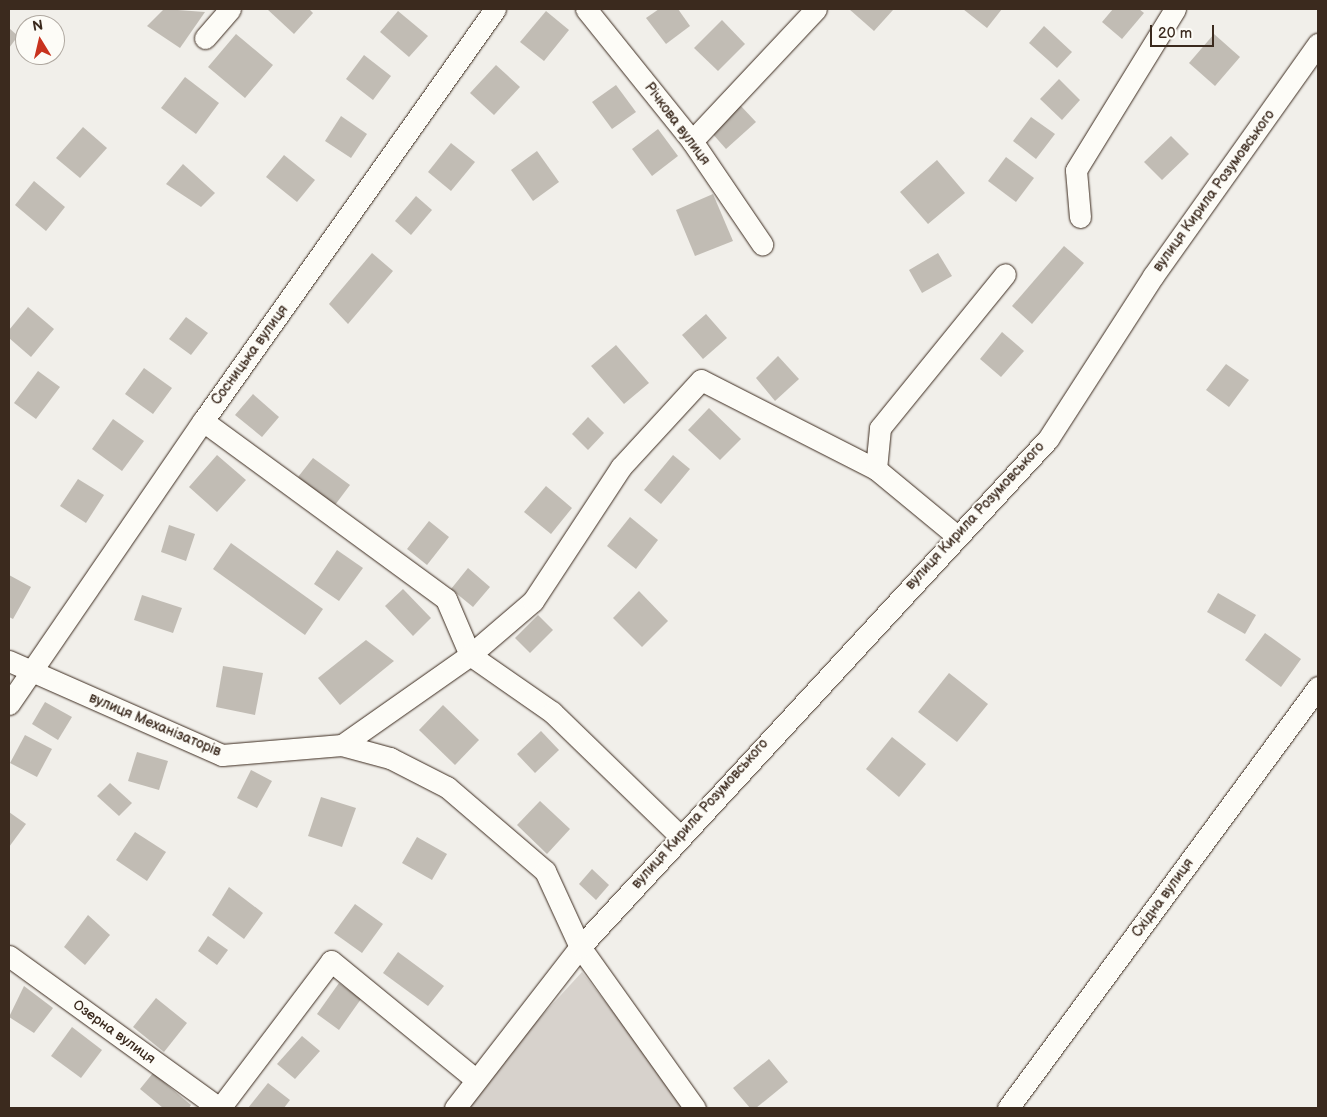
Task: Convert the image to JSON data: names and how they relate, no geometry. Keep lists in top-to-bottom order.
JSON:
{
  "streets": {
    "street": [
      "Річкова вулиця",
      "вулиця Кирила Розумовського",
      "Сосницька вулиця",
      "вулиця Механізаторів",
      "Східна вулиця",
      "Озерна вулиця"
    ]
  },
  "crossings": [
    ["вулиця Кирила Розумовського", "вулиця Механізаторів"],
    ["вулиця Кирила Розумовського", "Озерна вулиця"],
    ["Сосницька вулиця", "вулиця Механізаторів"]
  ],
  "scale_bar": "20 m",
  "north": "top"
}
